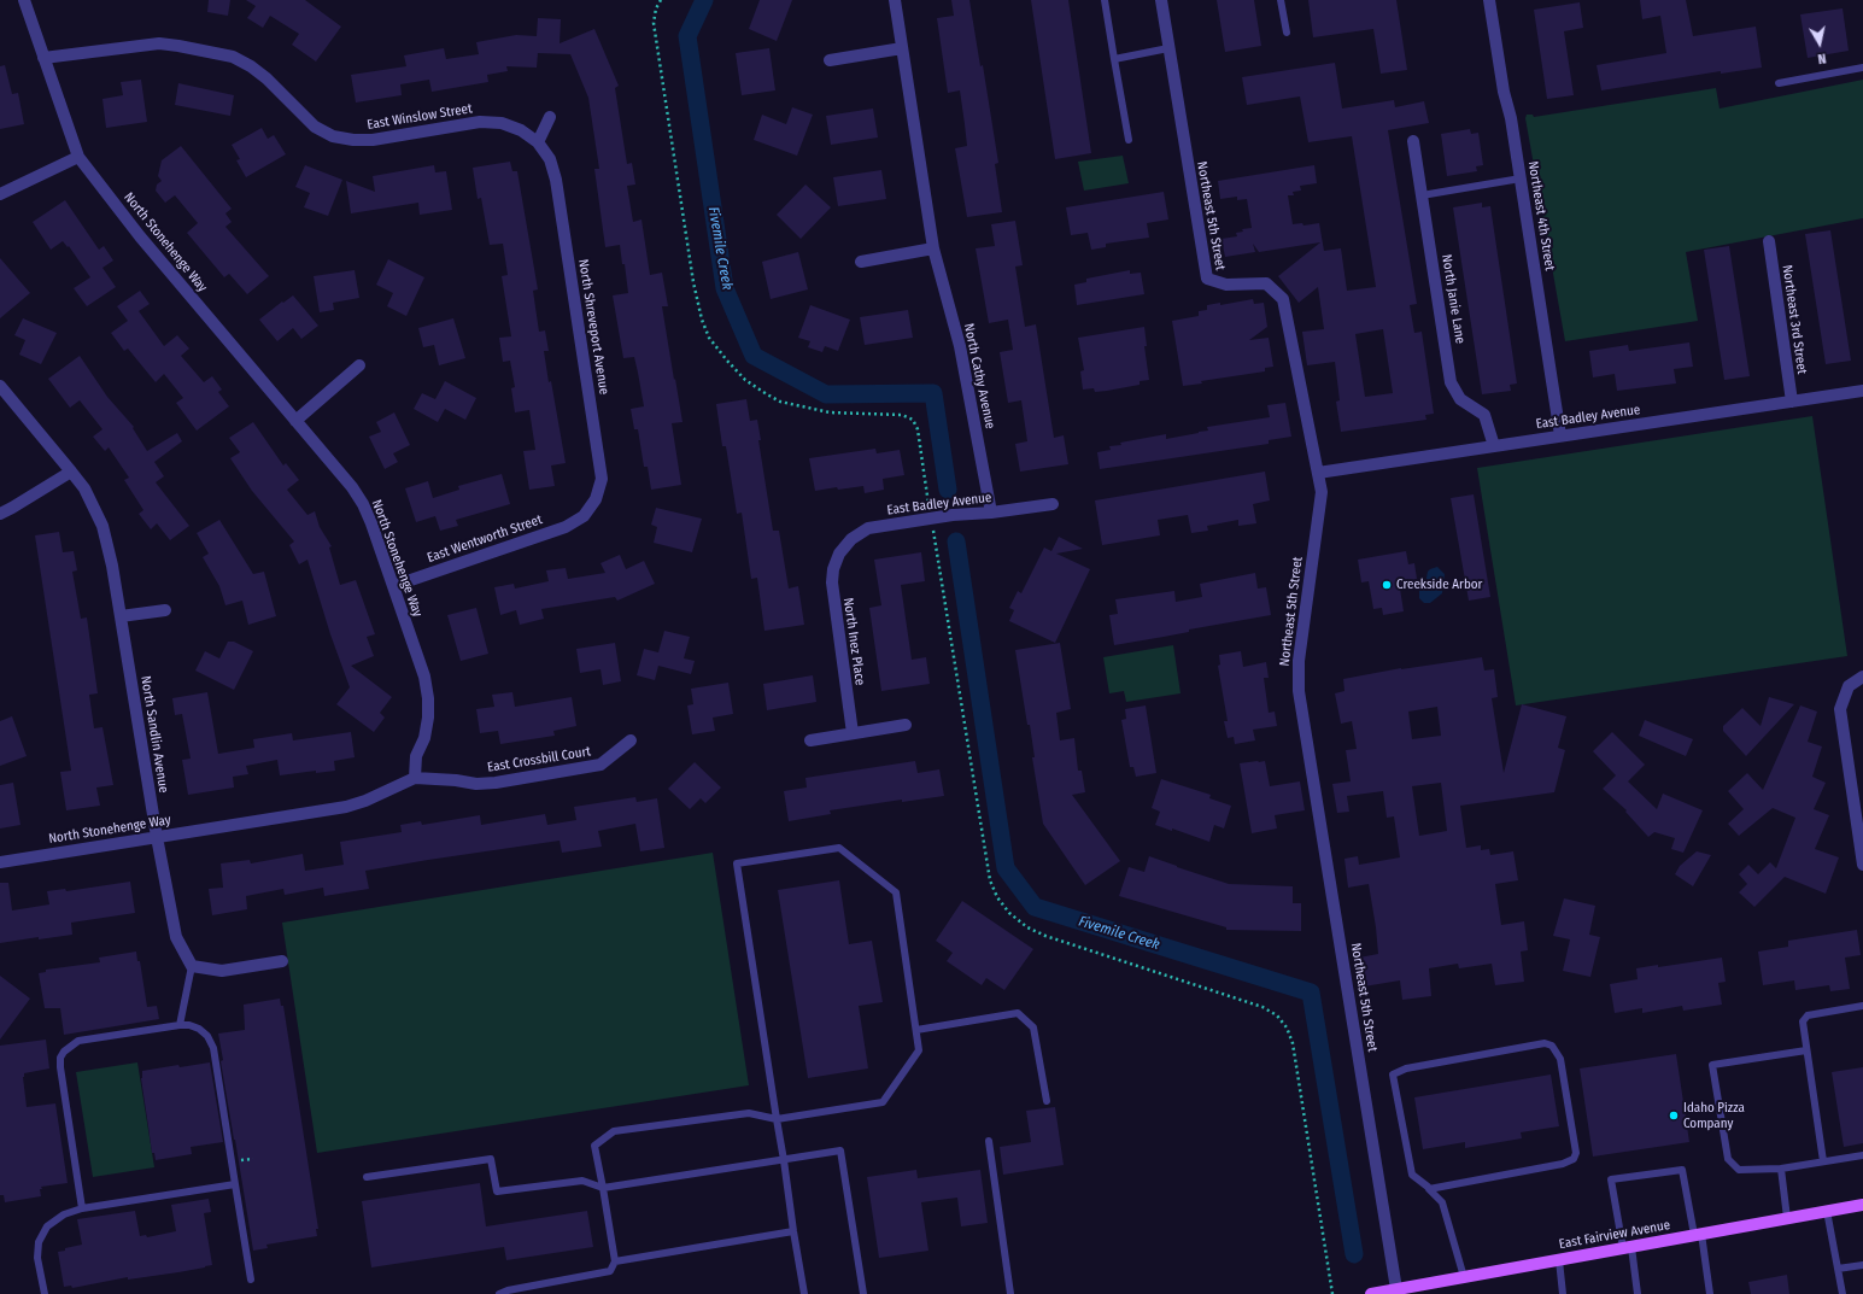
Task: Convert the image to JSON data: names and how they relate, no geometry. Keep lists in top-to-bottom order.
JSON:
{
  "streets": {
    "main road": ["East Fairview Avenue"],
    "street": [
      "East Winslow Street",
      "Northeast 5th Street",
      "Northeast 4th Street",
      "North Stonehenge Way",
      "North Janie Lane",
      "Northeast 3rd Street",
      "North Shreveport Avenue",
      "North Cathy Avenue",
      "East Badley Avenue",
      "East Wentworth Street",
      "North Inez Place",
      "North Sandlin Avenue",
      "East Crossbill Court"
    ]
  },
  "crossings": [
    ["East Winslow Street", "North Stonehenge Way"],
    ["East Winslow Street", "North Shreveport Avenue"],
    ["Northeast 5th Street", "East Badley Avenue"],
    ["Northeast 5th Street", "East Fairview Avenue"],
    ["Northeast 4th Street", "East Badley Avenue"],
    ["North Stonehenge Way", "East Wentworth Street"],
    ["North Stonehenge Way", "North Sandlin Avenue"],
    ["North Stonehenge Way", "East Crossbill Court"],
    ["North Janie Lane", "East Badley Avenue"],
    ["Northeast 3rd Street", "East Badley Avenue"],
    ["North Shreveport Avenue", "East Wentworth Street"],
    ["North Cathy Avenue", "East Badley Avenue"],
    ["East Badley Avenue", "North Inez Place"]
  ],
  "water": ["Fivemile Creek"],
  "places": ["Creekside Arbor", "Idaho Pizza Company"],
  "north": "bottom"
}
